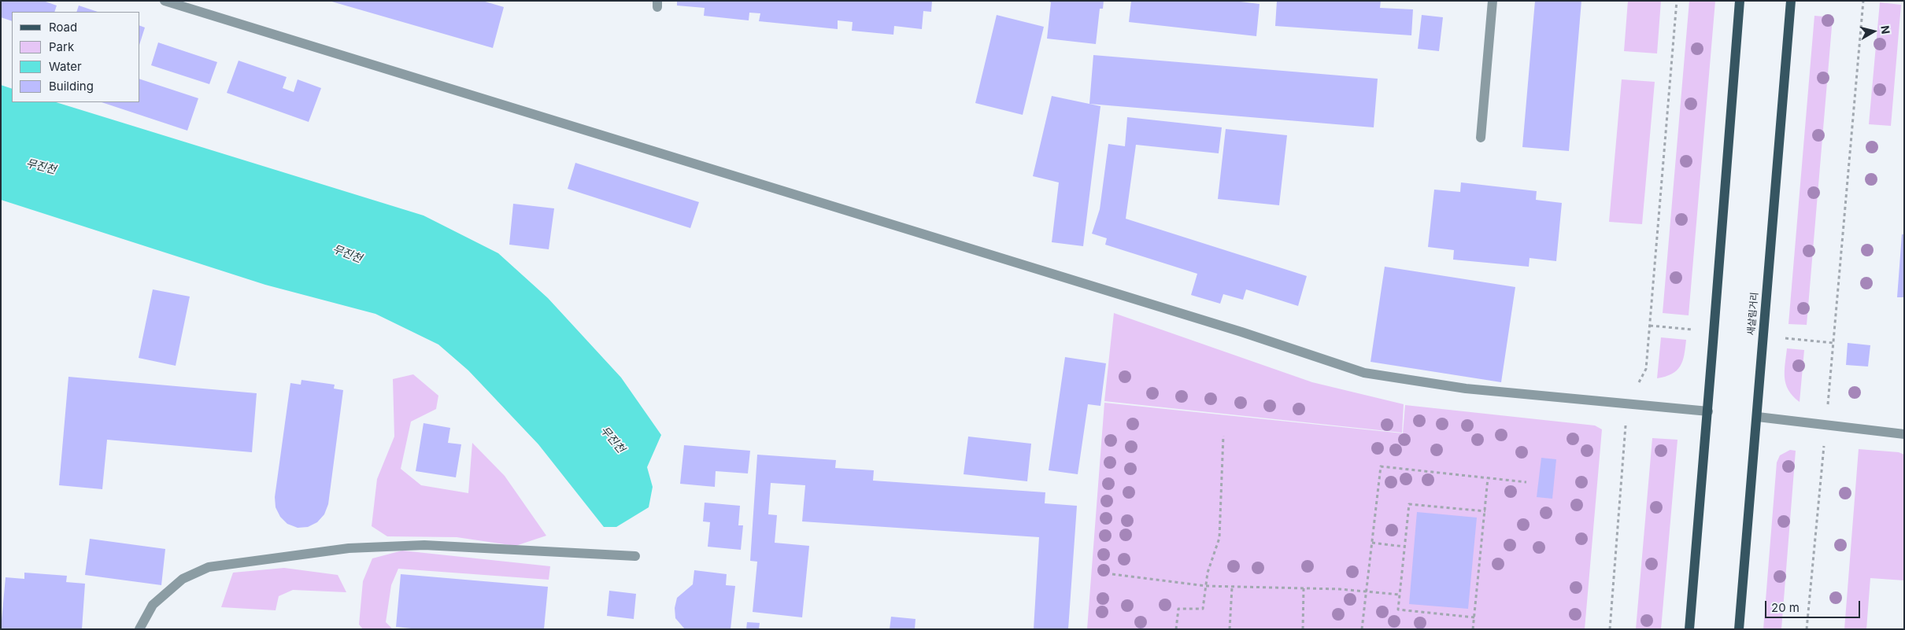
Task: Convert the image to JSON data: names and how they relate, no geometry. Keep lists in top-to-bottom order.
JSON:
{
  "streets": {
    "main road": ["새살림거리"]
  },
  "water": ["무진천"],
  "legend": [
    "Road",
    "Park",
    "Water",
    "Building"
  ],
  "scale_bar": "20 m",
  "north": "right"
}
